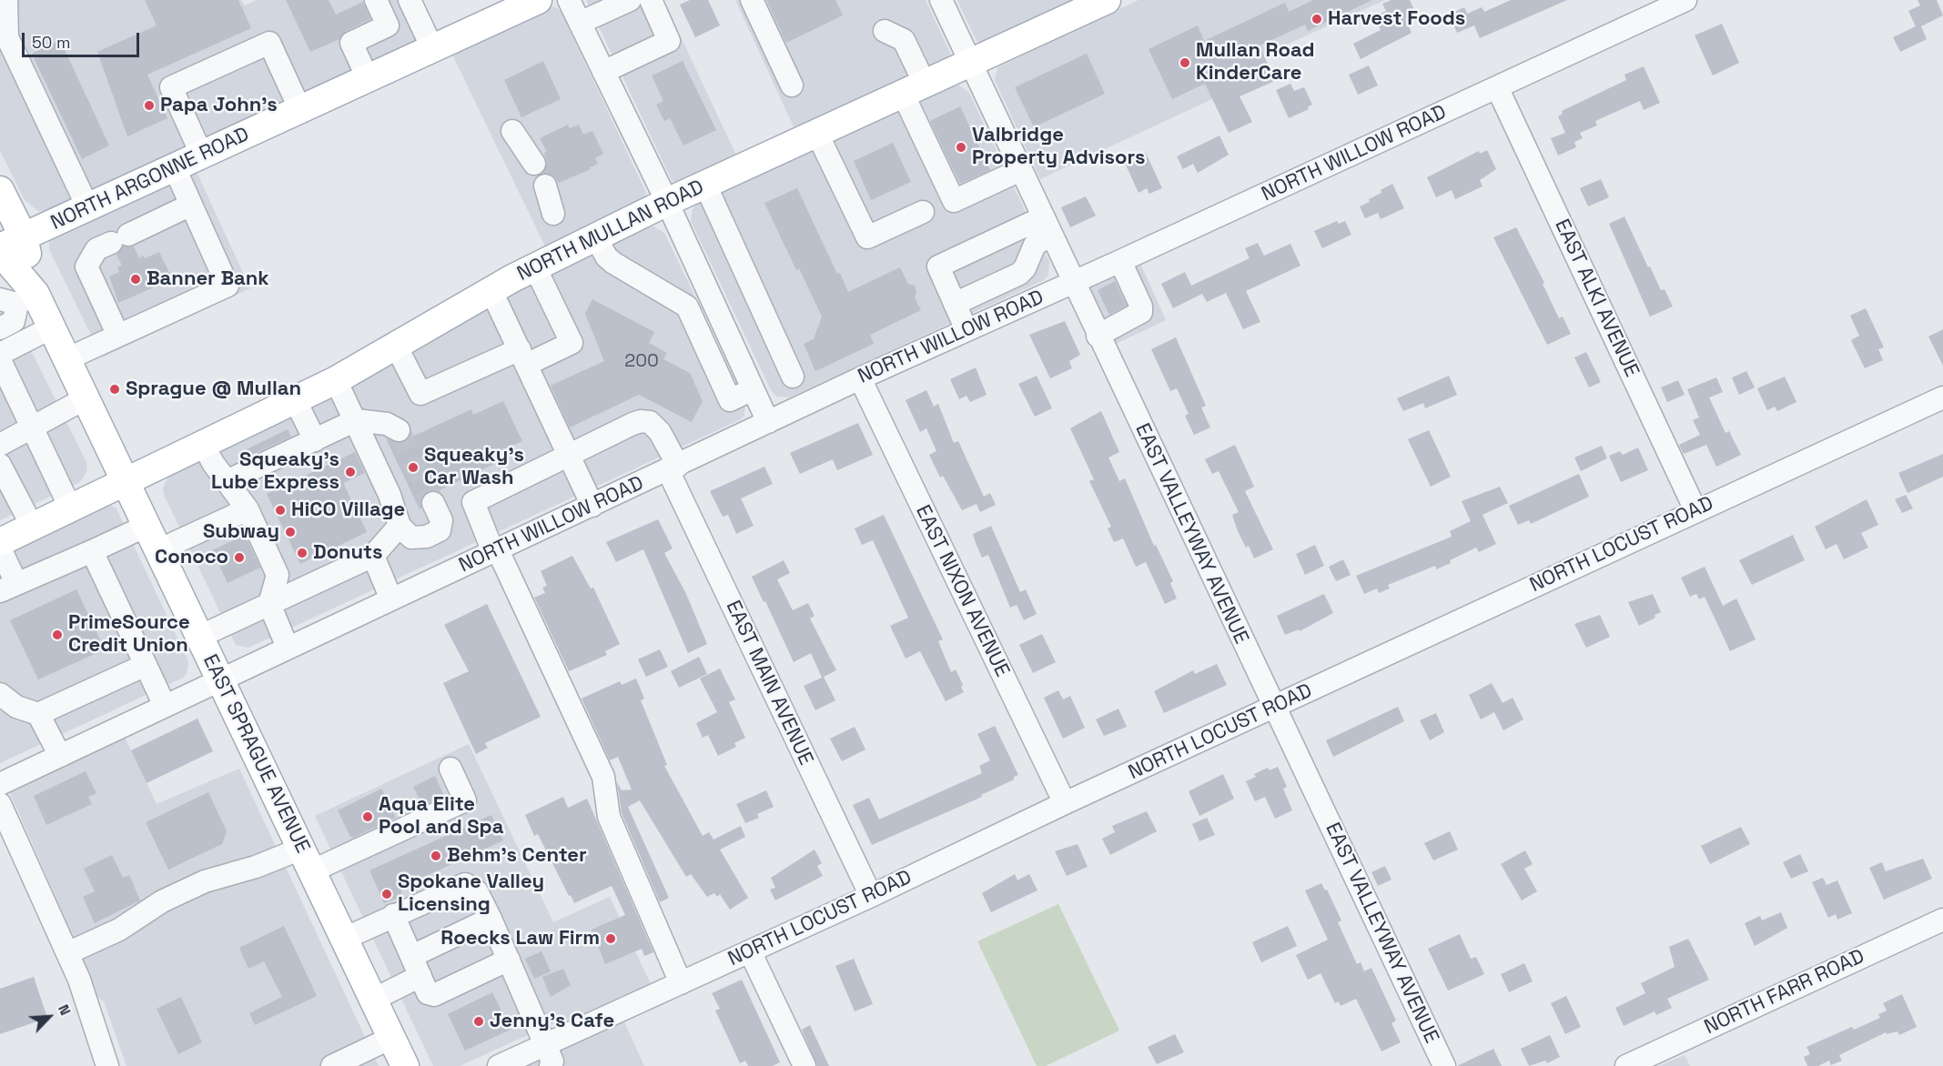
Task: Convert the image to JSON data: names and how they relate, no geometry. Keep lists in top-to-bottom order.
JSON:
{
  "streets": {
    "main road": ["NORTH ARGONNE ROAD", "NORTH MULLAN ROAD", "EAST SPRAGUE AVENUE"],
    "street": [
      "NORTH WILLOW ROAD",
      "EAST ALKI AVENUE",
      "EAST VALLEYWAY AVENUE",
      "NORTH LOCUST ROAD",
      "EAST NIXON AVENUE",
      "EAST MAIN AVENUE",
      "NORTH FARR ROAD"
    ]
  },
  "crossings": [
    ["NORTH WILLOW ROAD", "EAST ALKI AVENUE"],
    ["NORTH WILLOW ROAD", "EAST VALLEYWAY AVENUE"],
    ["NORTH WILLOW ROAD", "EAST NIXON AVENUE"],
    ["NORTH WILLOW ROAD", "EAST MAIN AVENUE"],
    ["NORTH WILLOW ROAD", "EAST SPRAGUE AVENUE"],
    ["NORTH ARGONNE ROAD", "EAST SPRAGUE AVENUE"],
    ["NORTH MULLAN ROAD", "EAST VALLEYWAY AVENUE"],
    ["NORTH MULLAN ROAD", "EAST SPRAGUE AVENUE"],
    ["EAST ALKI AVENUE", "NORTH LOCUST ROAD"],
    ["EAST VALLEYWAY AVENUE", "NORTH LOCUST ROAD"],
    ["NORTH LOCUST ROAD", "EAST NIXON AVENUE"],
    ["NORTH LOCUST ROAD", "EAST MAIN AVENUE"]
  ],
  "places": [
    "Harvest Foods",
    "Mullan Road KinderCare",
    "Papa John's",
    "Valbridge Property Advisors",
    "Banner Bank",
    "Sprague @ Mullan",
    "Squeaky's Car Wash",
    "Squeaky's Lube Express",
    "HiCO Village",
    "Subway",
    "Donuts",
    "Conoco",
    "PrimeSource Credit Union",
    "Aqua Elite Pool and Spa",
    "Behm's Center",
    "Spokane Valley Licensing",
    "Roecks Law Firm",
    "Jenny's Cafe"
  ],
  "house_numbers": ["200"],
  "scale_bar": "50 m",
  "north": "top right"
}
